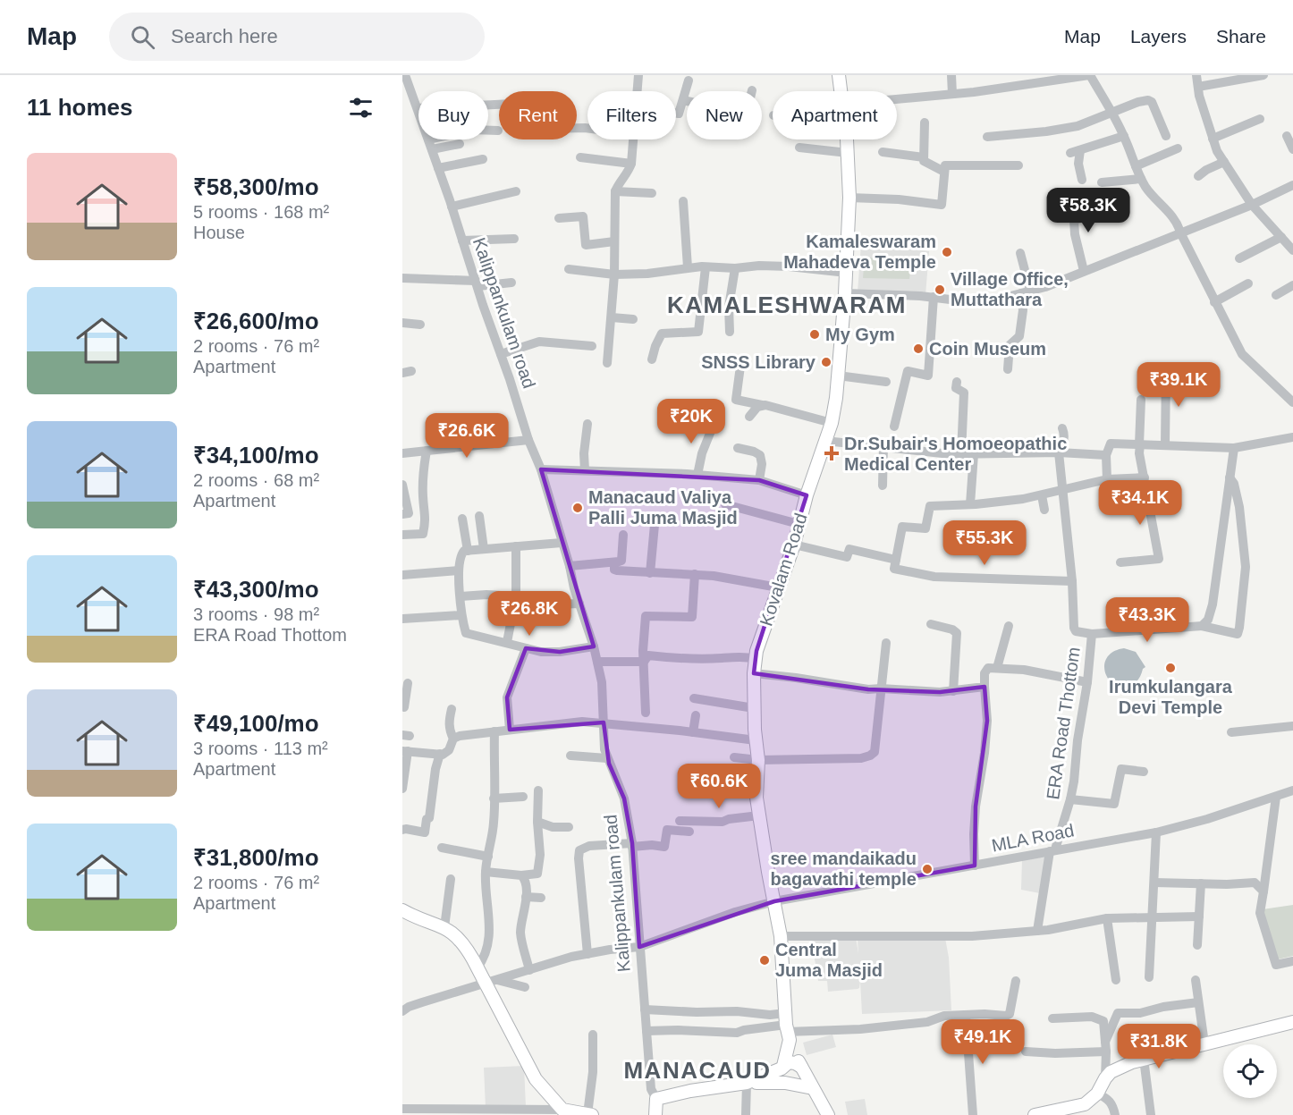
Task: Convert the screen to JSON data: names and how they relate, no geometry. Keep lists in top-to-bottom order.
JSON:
{
  "streets": {
    "main road": ["Kovalam Road"],
    "street": ["Kalippankulam road", "ERA Road Thottom", "MLA Road"]
  },
  "crossings": [
    ["Kalippankulam road", "MLA Road"],
    ["Kovalam Road", "MLA Road"],
    ["ERA Road Thottom", "MLA Road"]
  ],
  "districts": ["KAMALESHWARAM", "MANACAUD"],
  "places": {
    "other": [
      "Kamaleswaram Mahadeva Temple",
      "Village Office, Muttathara",
      "My Gym",
      "Coin Museum",
      "SNSS Library",
      "Manacaud Valiya Palli Juma Masjid",
      "Irumkulangara Devi Temple",
      "sree mandaikadu bagavathi temple",
      "Central Juma Masjid"
    ],
    "health": ["Dr.Subair's Homoeopathic Medical Center"]
  },
  "page": {
    "header": "Map",
    "search": "Search here",
    "nav": ["Map", "Layers", "Share"],
    "heading": "11 homes",
    "chip": [
      "Buy",
      "Rent",
      "Filters",
      "New",
      "Apartment"
    ],
    "list": [
      {
        "name": "₹58,300/mo",
        "note": "5 rooms · 168 m² · House"
      },
      {
        "name": "₹26,600/mo",
        "note": "2 rooms · 76 m² · Apartment"
      },
      {
        "name": "₹34,100/mo",
        "note": "2 rooms · 68 m² · Apartment"
      },
      {
        "name": "₹43,300/mo",
        "note": "3 rooms · 98 m² · ERA Road Thottom"
      },
      {
        "name": "₹49,100/mo",
        "note": "3 rooms · 113 m² · Apartment"
      },
      {
        "name": "₹31,800/mo",
        "note": "2 rooms · 76 m² · Apartment"
      }
    ],
    "price": [
      "₹58.3K",
      "₹39.1K",
      "₹20K",
      "₹26.6K",
      "₹34.1K",
      "₹55.3K",
      "₹26.8K",
      "₹43.3K",
      "₹60.6K",
      "₹49.1K",
      "₹31.8K"
    ]
  }
}
